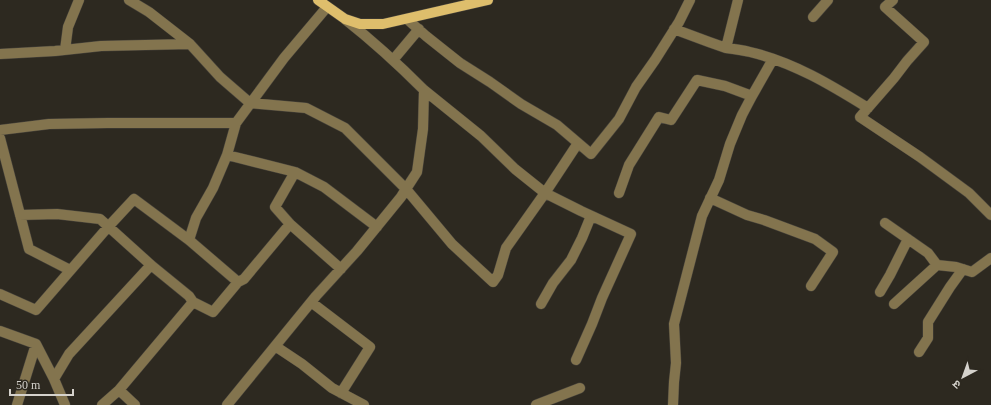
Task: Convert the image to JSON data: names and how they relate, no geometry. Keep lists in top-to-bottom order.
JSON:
{
  "scale_bar": "50 m",
  "north": "bottom left"
}
